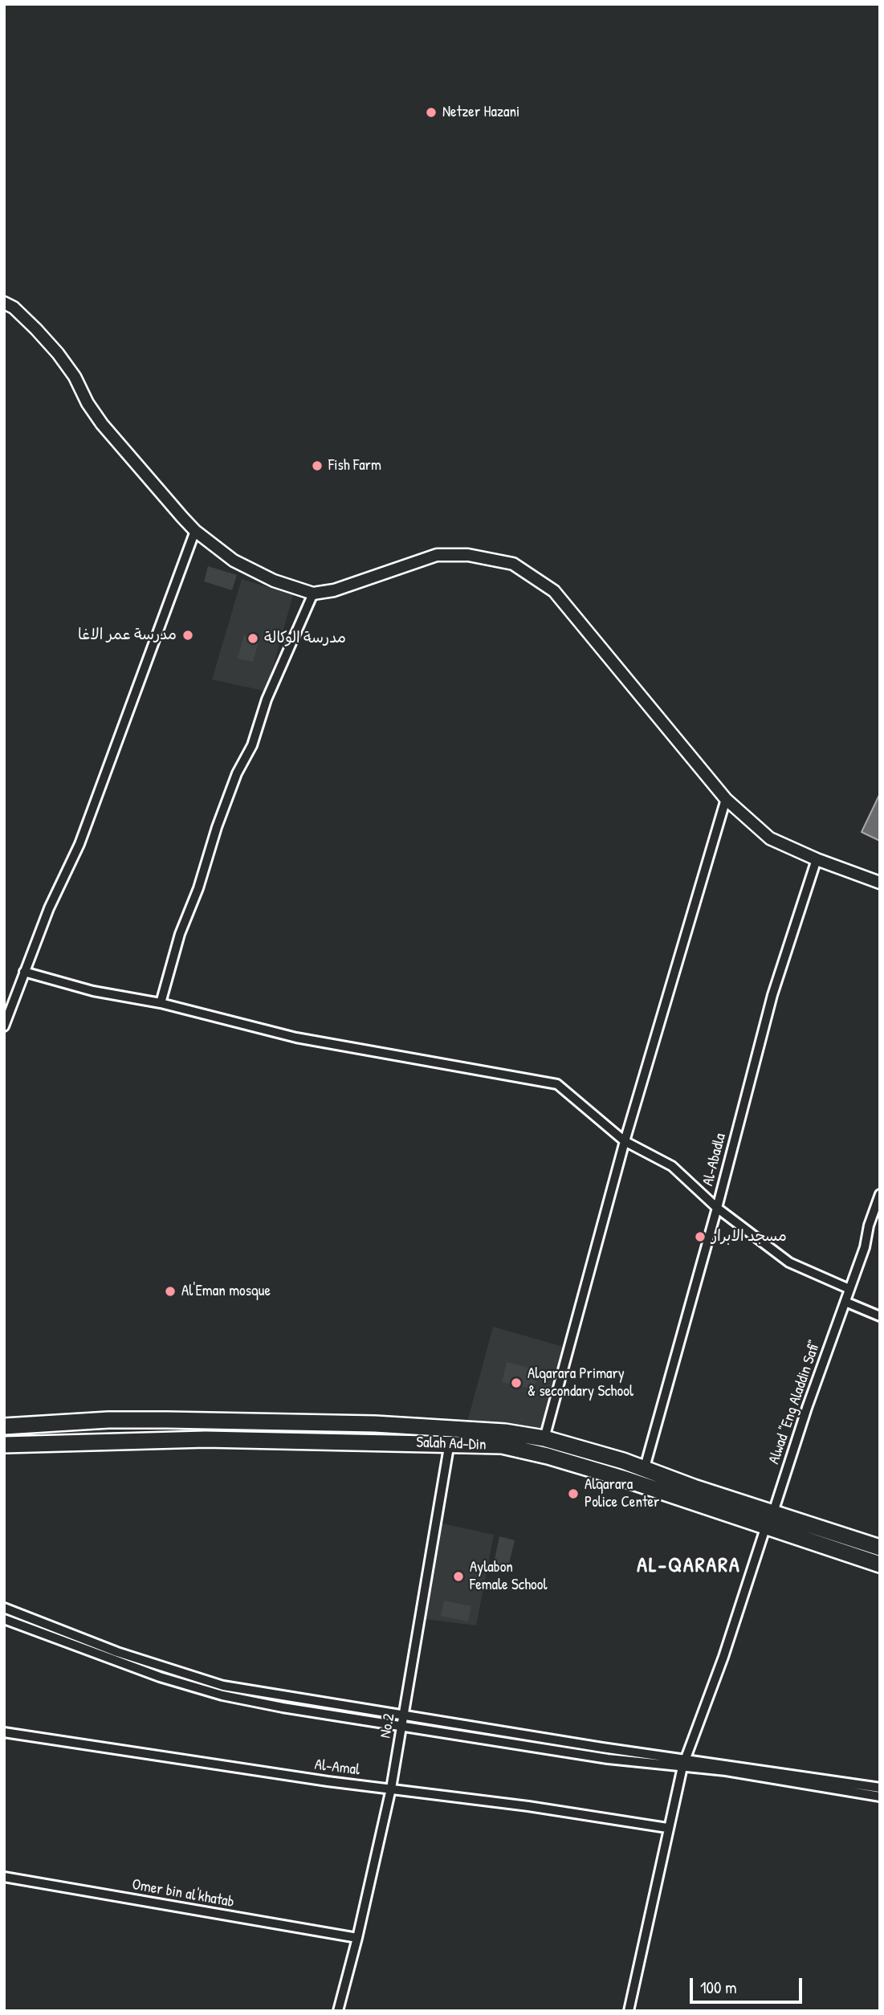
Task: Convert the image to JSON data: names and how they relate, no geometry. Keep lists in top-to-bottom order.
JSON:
{
  "streets": {
    "highway": ["Salah Ad-Din"],
    "street": [
      "Al-Abadla",
      "Alwad \"Eng Aladdin Safi\"",
      "No.2",
      "Al-Amal",
      "Omer bin al'khatab"
    ]
  },
  "crossings": [
    ["Al-Abadla", "Salah Ad-Din"],
    ["Alwad \"Eng Aladdin Safi\"", "Salah Ad-Din"],
    ["Alwad \"Eng Aladdin Safi\"", "Al-Amal"],
    ["Salah Ad-Din", "No.2"],
    ["No.2", "Al-Amal"],
    ["No.2", "Omer bin al'khatab"]
  ],
  "districts": ["AL-QARARA"],
  "places": [
    "Netzer Hazani",
    "Fish Farm",
    "مدرسة عمر الاغا",
    "مدرسة الوكالة",
    "مسجد الابرار",
    "Al'Eman mosque",
    "Alqarara Primary & secondary School",
    "Alqarara Police Center",
    "Aylabon Female School"
  ],
  "scale_bar": "100 m"
}
